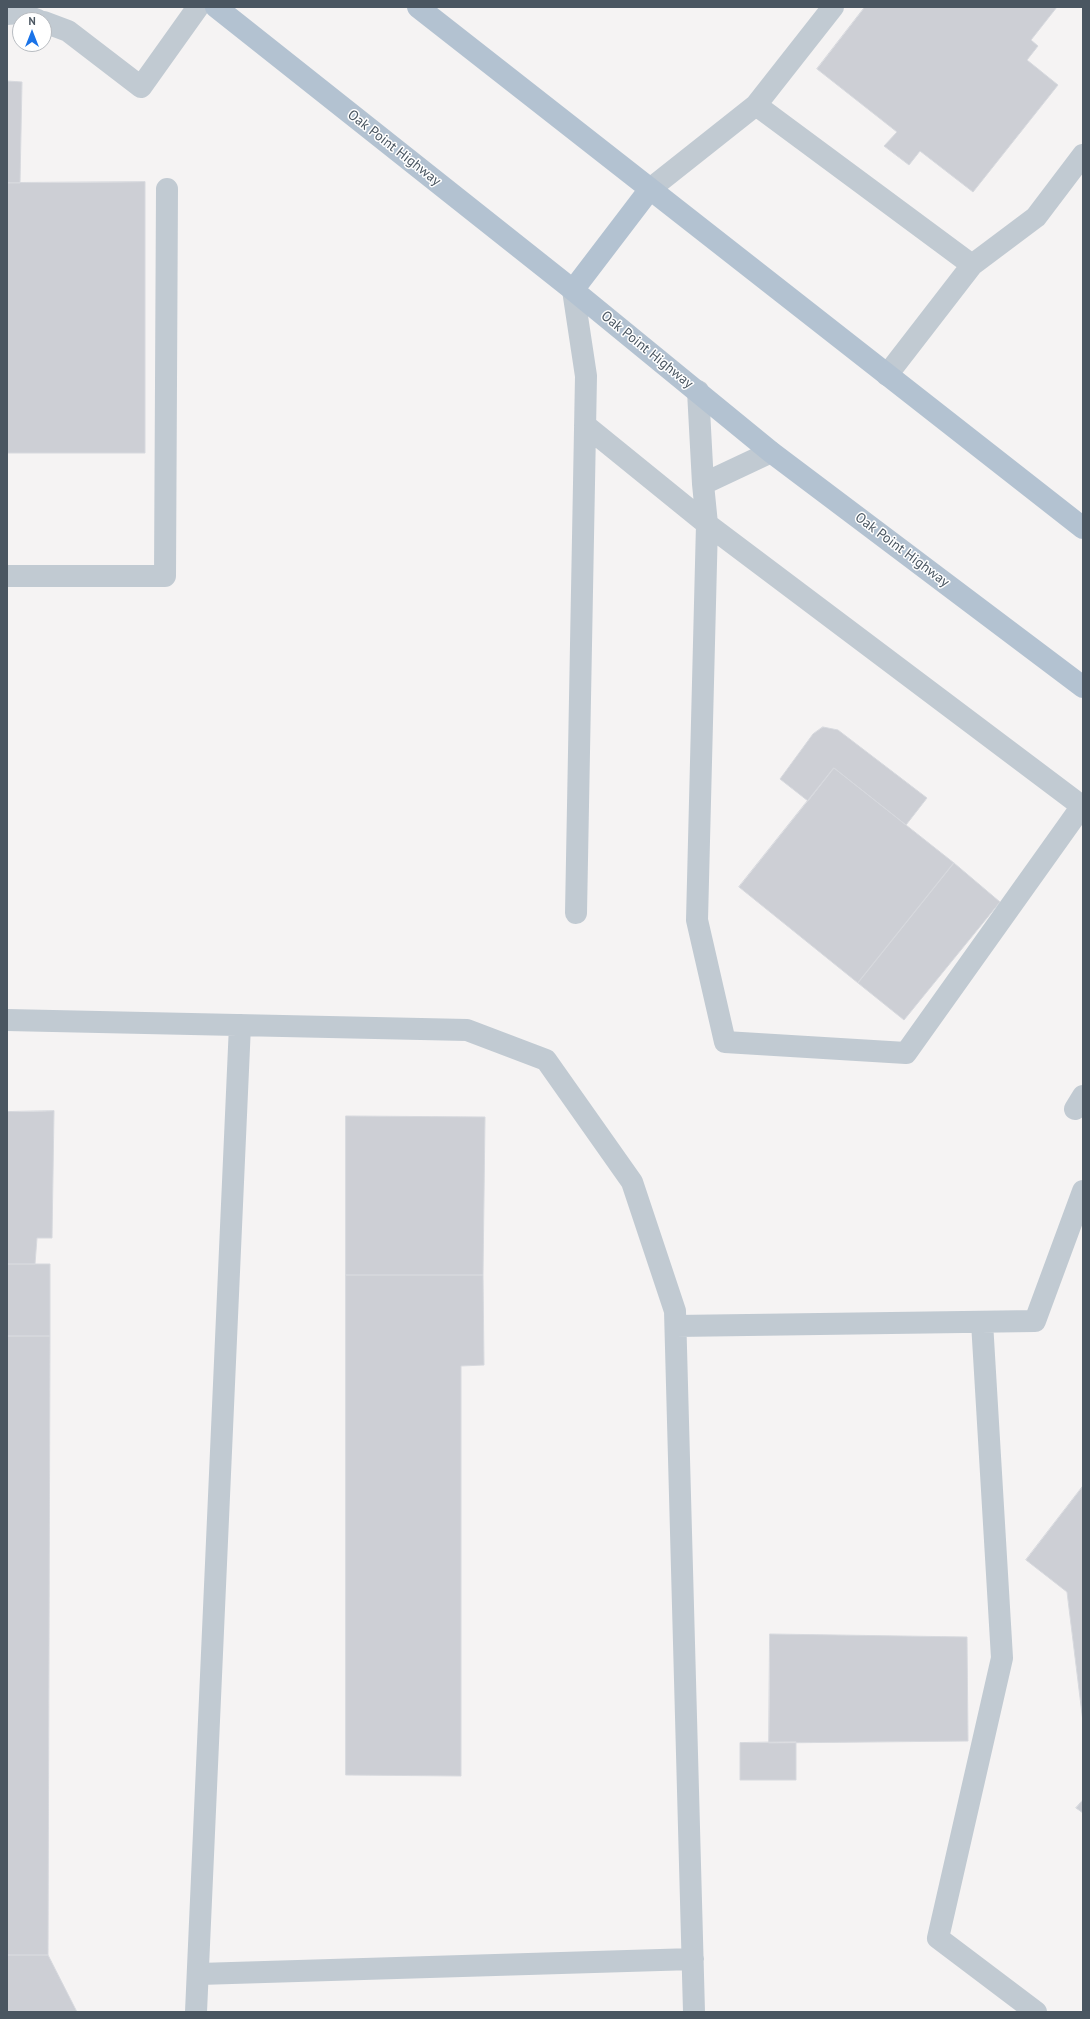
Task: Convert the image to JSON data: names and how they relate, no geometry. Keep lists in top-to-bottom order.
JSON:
{
  "streets": {
    "main road": ["Oak Point Highway"]
  },
  "north": "top"
}
